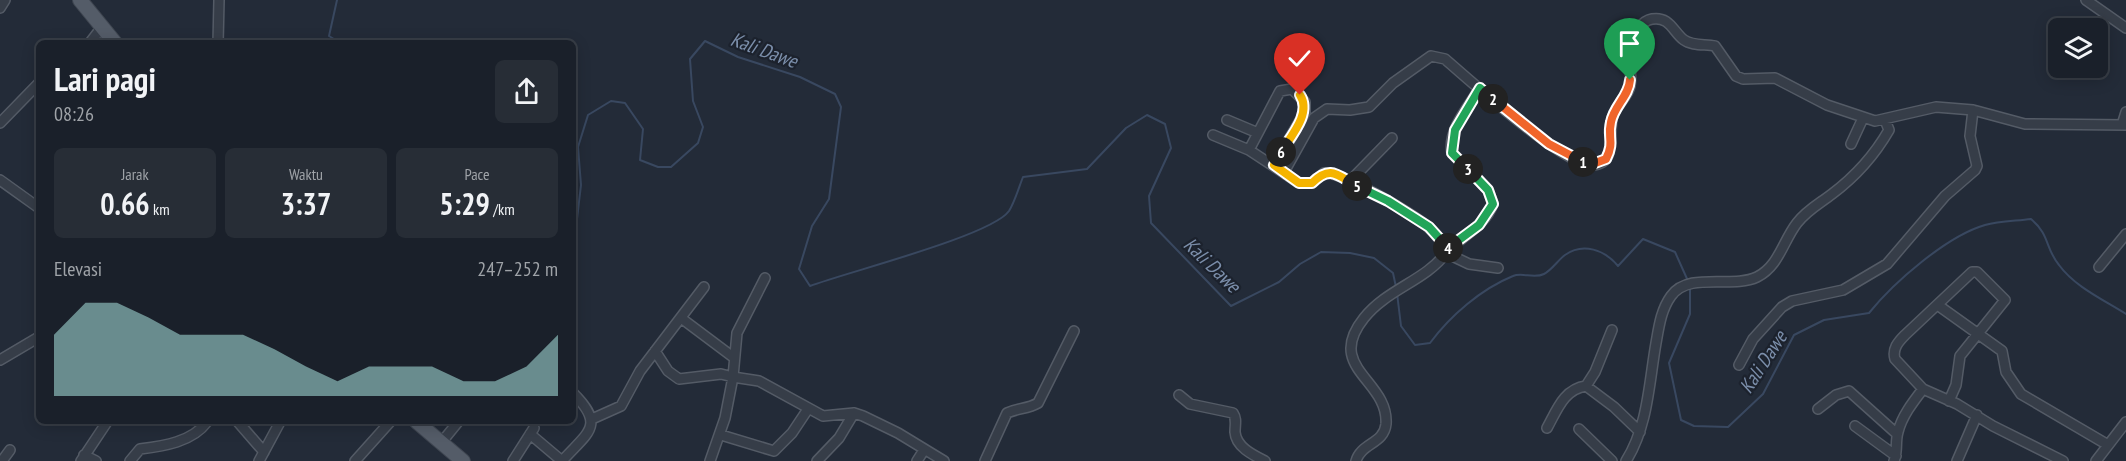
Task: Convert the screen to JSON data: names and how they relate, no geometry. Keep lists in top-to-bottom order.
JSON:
{
  "water": ["Kali Dawe"],
  "page": {
    "heading": ["Lari pagi", "08:26"],
    "pins": [
      "2",
      "6",
      "1",
      "3",
      "5",
      "4"
    ],
    "stats": [
      ["Jarak", "0.66 km"],
      ["Waktu", "3:37"],
      ["Pace", "5:29 /km"]
    ],
    "chart": ["Elevasi", "247–252 m"]
  }
}
